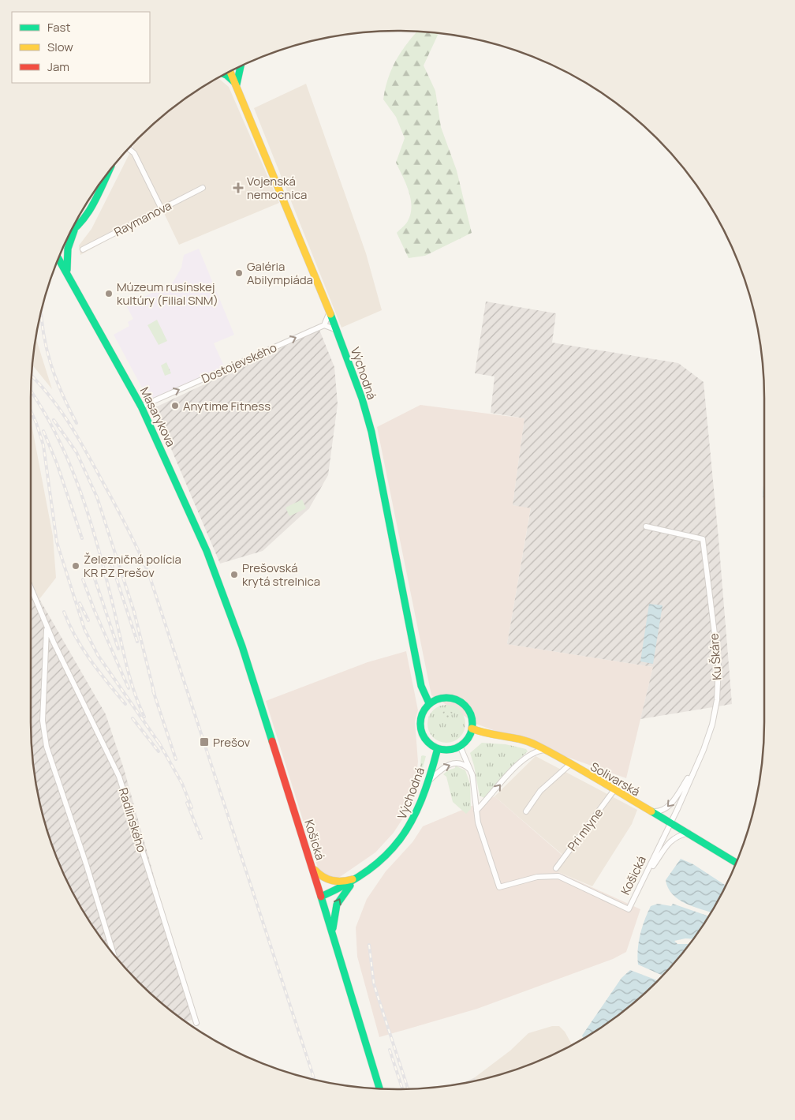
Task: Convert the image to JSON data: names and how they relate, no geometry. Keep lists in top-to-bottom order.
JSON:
{
  "streets": {
    "main road": [
      "Východná",
      "Masarykova",
      "Solivarská",
      "Košická"
    ],
    "street": [
      "Raymanova",
      "Dostojevského",
      "Ku Škáre",
      "Radlinského",
      "Pri mlyne"
    ]
  },
  "crossings": [
    ["Dostojevského", "Masarykova"],
    ["Východná", "Solivarská"],
    ["Východná", "Košická"],
    ["Masarykova", "Košická"],
    ["Ku Škáre", "Solivarská"],
    ["Ku Škáre", "Košická"],
    ["Solivarská", "Pri mlyne"],
    ["Solivarská", "Košická"]
  ],
  "one_way": ["Dostojevského"],
  "places": {
    "health": ["Vojenská nemocnica"],
    "other": [
      "Galéria Abilympiáda",
      "Múzeum rusínskej kultúry (Filial SNM)",
      "Anytime Fitness",
      "Železničná polícia KR PZ Prešov",
      "Prešovská krytá strelnica"
    ],
    "transit": ["Prešov"]
  },
  "legend": ["Fast", "Slow", "Jam"]
}
